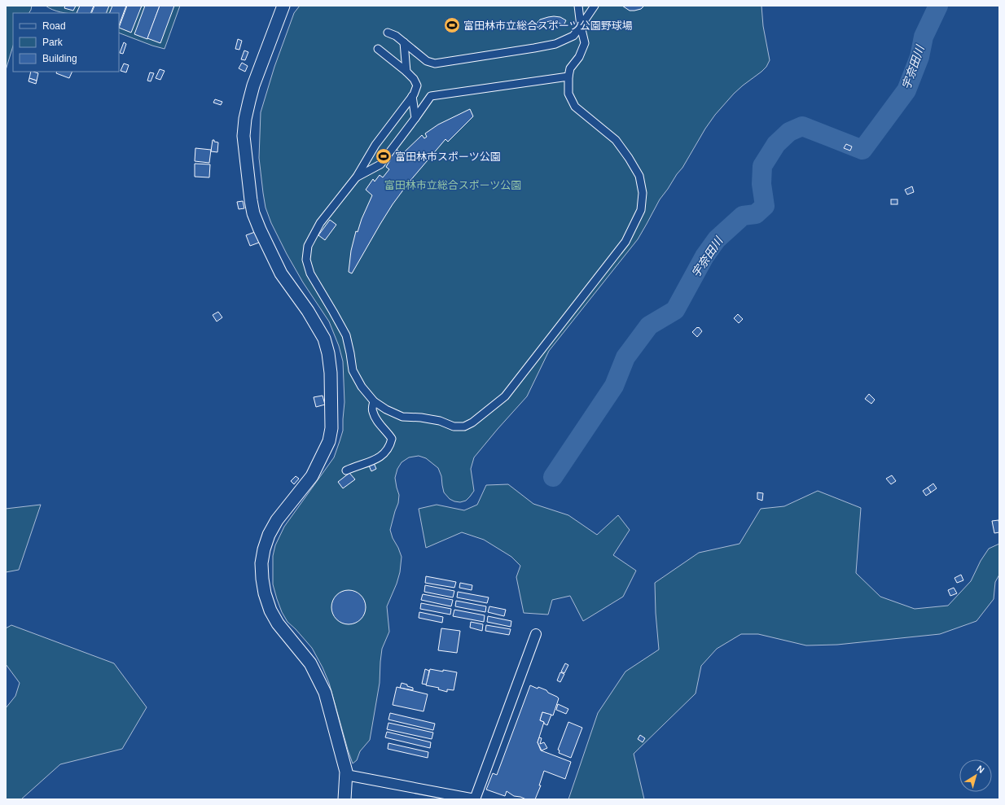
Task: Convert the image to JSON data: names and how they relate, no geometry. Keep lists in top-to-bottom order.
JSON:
{
  "water": ["宇奈田川"],
  "parks": ["富田林市立総合スポーツ公園"],
  "places": {
    "sports": ["富田林市立総合スポーツ公園野球場", "富田林市スポーツ公園"]
  },
  "legend": ["Road", "Park", "Building"],
  "north": "top right"
}
